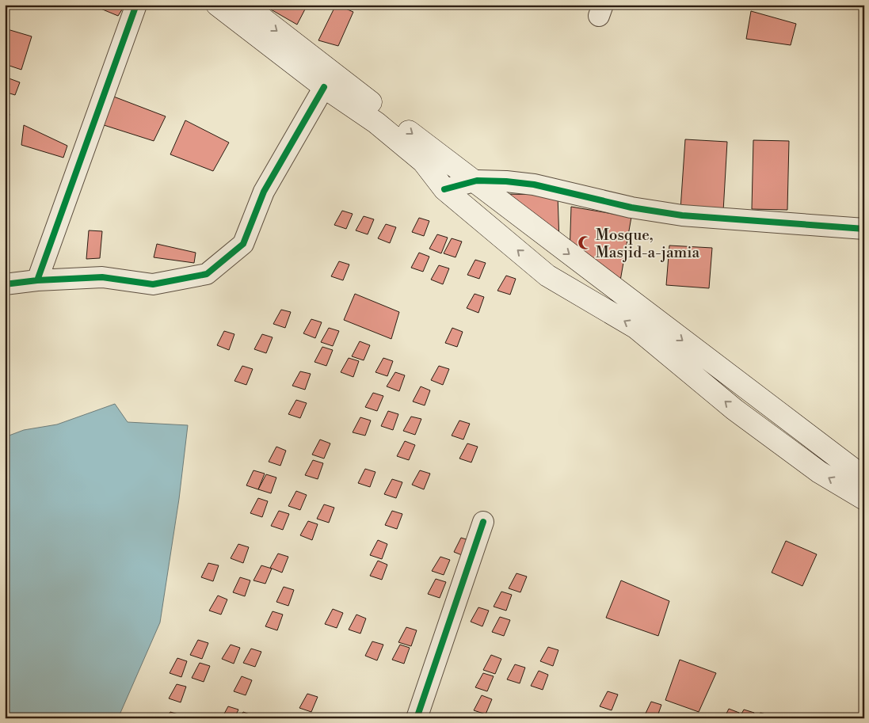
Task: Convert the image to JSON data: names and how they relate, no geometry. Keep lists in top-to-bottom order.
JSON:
{
  "places": {
    "mosque": ["Mosque, Masjid-a-jamia"]
  }
}
